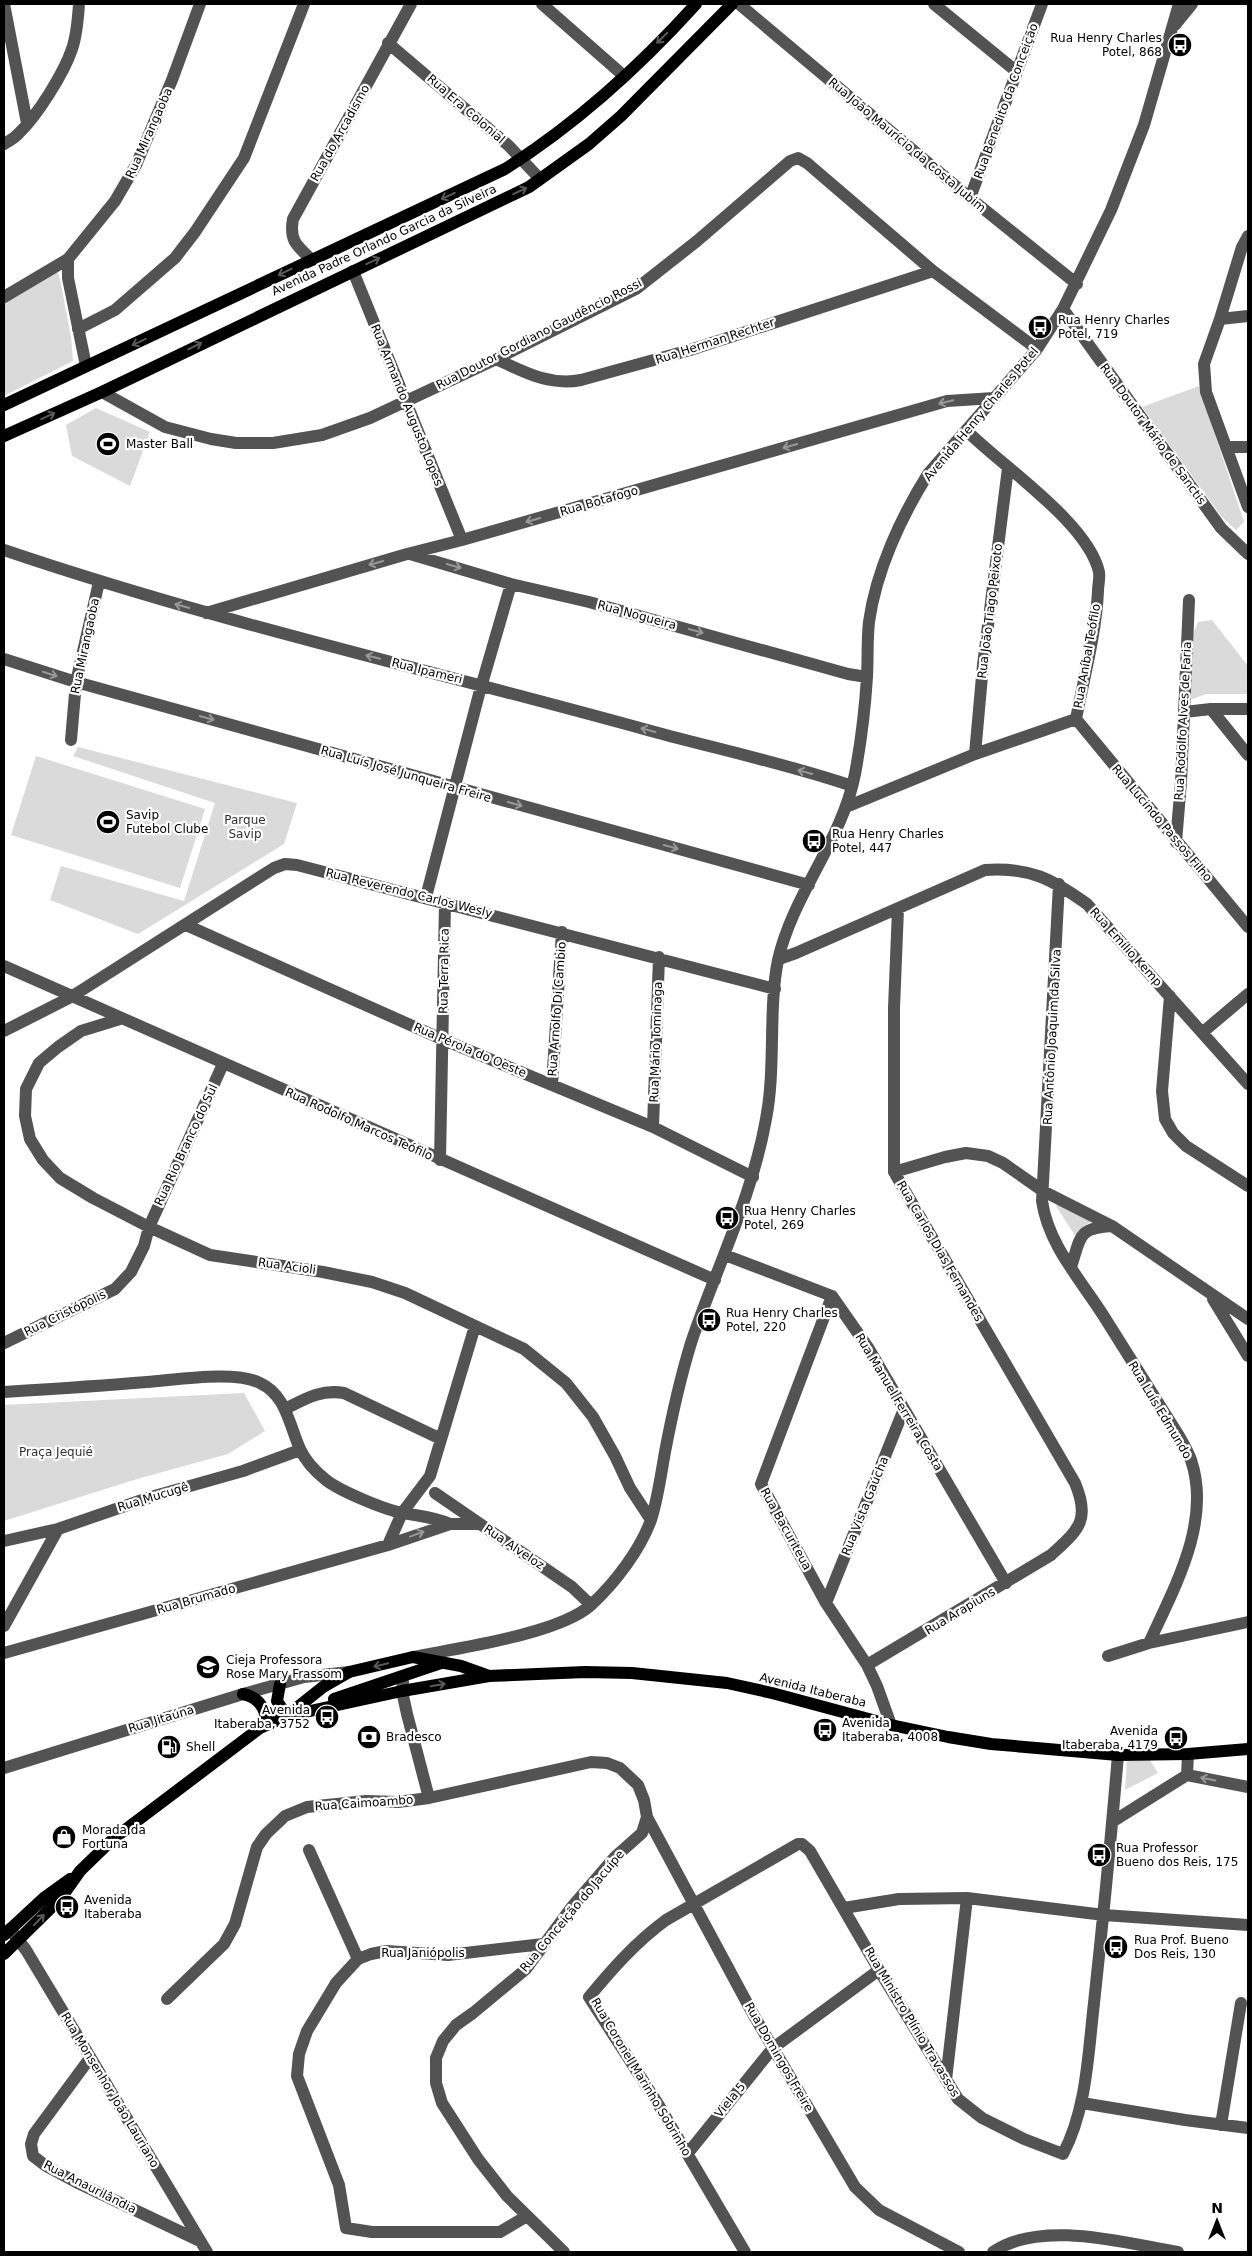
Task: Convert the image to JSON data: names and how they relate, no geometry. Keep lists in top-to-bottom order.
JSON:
{
  "streets": {
    "main road": ["Avenida Padre Orlando Garcia da Silveira", "Avenida Itaberaba"],
    "street": [
      "Rua Benedito da Conceição",
      "Rua Era Colonial",
      "Rua Mirangaoba",
      "Rua do Arcadismo",
      "Rua João Maurício da Costa Jubim",
      "Rua Doutor Gordiano Gaudêncio Rossi",
      "Rua Herman Rechter",
      "Rua Armando Augusto Lopes",
      "Avenida Henry Charles Potel",
      "Rua Doutor Mário de Sanctis",
      "Rua Botafogo",
      "Rua João Tiago Peixoto",
      "Rua Nogueira",
      "Rua Aníbal Teófilo",
      "Rua Ipameri",
      "Rua Rodolfo Alves de Faria",
      "Rua Luís José Junqueira Freire",
      "Rua Lucindo Passos Filho",
      "Rua Reverendo Carlos Wesly",
      "Rua Emílio Kemp",
      "Rua Terra Rica",
      "Rua Arnolfo Di Cambio",
      "Rua Antônio Joaquim da Silva",
      "Rua Mário Tominaga",
      "Rua Pérola do Oeste",
      "Rua Rodolfo Marcos Teófilo",
      "Rua Rio Branco do Sul",
      "Rua Carlos Dias Fernandes",
      "Rua Acioli",
      "Rua Cristópolis",
      "Rua Manuel Ferreira Costa",
      "Rua Luís Edmundo",
      "Rua Mucugê",
      "Rua Vista Gaúcha",
      "Rua Bacuriteua",
      "Rua Alveloz",
      "Rua Brumado",
      "Rua Arapiuns",
      "Rua Jitaúna",
      "Rua Caimoambo",
      "Rua Conceição do Jacuípe",
      "Rua Janiópolis",
      "Rua Ministro Plínio Travassos",
      "Rua Domingos Freire",
      "Rua Coronel Marinho Sobrinho",
      "Rua Monsenhor João Lauriano",
      "Viela 5",
      "Rua Anaurilândia"
    ]
  },
  "crossings": [
    ["Rua Benedito da Conceição", "Rua João Maurício da Costa Jubim"],
    ["Rua Era Colonial", "Rua do Arcadismo"],
    ["Rua Era Colonial", "Avenida Padre Orlando Garcia da Silveira"],
    ["Rua Mirangaoba", "Rua Ipameri"],
    ["Rua Mirangaoba", "Rua Luís José Junqueira Freire"],
    ["Rua do Arcadismo", "Avenida Padre Orlando Garcia da Silveira"],
    ["Rua João Maurício da Costa Jubim", "Avenida Henry Charles Potel"],
    ["Avenida Padre Orlando Garcia da Silveira", "Rua Doutor Gordiano Gaudêncio Rossi"],
    ["Avenida Padre Orlando Garcia da Silveira", "Rua Armando Augusto Lopes"],
    ["Rua Doutor Gordiano Gaudêncio Rossi", "Rua Herman Rechter"],
    ["Rua Doutor Gordiano Gaudêncio Rossi", "Rua Armando Augusto Lopes"],
    ["Rua Doutor Gordiano Gaudêncio Rossi", "Avenida Henry Charles Potel"],
    ["Rua Armando Augusto Lopes", "Rua Botafogo"],
    ["Avenida Henry Charles Potel", "Rua Doutor Mário de Sanctis"],
    ["Avenida Henry Charles Potel", "Rua Botafogo"],
    ["Avenida Henry Charles Potel", "Rua Nogueira"],
    ["Avenida Henry Charles Potel", "Rua Aníbal Teófilo"],
    ["Avenida Henry Charles Potel", "Rua Ipameri"],
    ["Avenida Henry Charles Potel", "Rua Luís José Junqueira Freire"],
    ["Avenida Henry Charles Potel", "Rua Reverendo Carlos Wesly"],
    ["Avenida Henry Charles Potel", "Rua Emílio Kemp"],
    ["Avenida Henry Charles Potel", "Rua Pérola do Oeste"],
    ["Avenida Henry Charles Potel", "Rua Rodolfo Marcos Teófilo"],
    ["Avenida Henry Charles Potel", "Rua Acioli"],
    ["Avenida Henry Charles Potel", "Rua Alveloz"],
    ["Avenida Henry Charles Potel", "Avenida Itaberaba"],
    ["Rua Botafogo", "Rua Nogueira"],
    ["Rua Botafogo", "Rua Ipameri"],
    ["Rua João Tiago Peixoto", "Rua Aníbal Teófilo"],
    ["Rua Aníbal Teófilo", "Rua Lucindo Passos Filho"],
    ["Rua Rodolfo Alves de Faria", "Rua Lucindo Passos Filho"],
    ["Rua Reverendo Carlos Wesly", "Rua Terra Rica"],
    ["Rua Reverendo Carlos Wesly", "Rua Arnolfo Di Cambio"],
    ["Rua Reverendo Carlos Wesly", "Rua Mário Tominaga"],
    ["Rua Reverendo Carlos Wesly", "Rua Pérola do Oeste"],
    ["Rua Reverendo Carlos Wesly", "Rua Rodolfo Marcos Teófilo"],
    ["Rua Emílio Kemp", "Rua Antônio Joaquim da Silva"],
    ["Rua Emílio Kemp", "Rua Carlos Dias Fernandes"],
    ["Rua Terra Rica", "Rua Pérola do Oeste"],
    ["Rua Terra Rica", "Rua Rodolfo Marcos Teófilo"],
    ["Rua Arnolfo Di Cambio", "Rua Pérola do Oeste"],
    ["Rua Antônio Joaquim da Silva", "Rua Luís Edmundo"],
    ["Rua Mário Tominaga", "Rua Pérola do Oeste"],
    ["Rua Rodolfo Marcos Teófilo", "Rua Rio Branco do Sul"],
    ["Rua Rodolfo Marcos Teófilo", "Rua Acioli"],
    ["Rua Rio Branco do Sul", "Rua Acioli"],
    ["Rua Rio Branco do Sul", "Rua Cristópolis"],
    ["Rua Carlos Dias Fernandes", "Rua Arapiuns"],
    ["Rua Acioli", "Rua Cristópolis"],
    ["Rua Manuel Ferreira Costa", "Rua Vista Gaúcha"],
    ["Rua Manuel Ferreira Costa", "Rua Bacuriteua"],
    ["Rua Manuel Ferreira Costa", "Rua Arapiuns"],
    ["Rua Vista Gaúcha", "Rua Bacuriteua"],
    ["Rua Bacuriteua", "Rua Arapiuns"],
    ["Rua Bacuriteua", "Avenida Itaberaba"],
    ["Rua Alveloz", "Rua Brumado"],
    ["Avenida Itaberaba", "Rua Jitaúna"],
    ["Avenida Itaberaba", "Rua Monsenhor João Lauriano"],
    ["Rua Conceição do Jacuípe", "Rua Janiópolis"],
    ["Rua Conceição do Jacuípe", "Rua Domingos Freire"],
    ["Rua Ministro Plínio Travassos", "Rua Domingos Freire"],
    ["Rua Ministro Plínio Travassos", "Rua Coronel Marinho Sobrinho"],
    ["Rua Ministro Plínio Travassos", "Viela 5"],
    ["Rua Domingos Freire", "Rua Coronel Marinho Sobrinho"],
    ["Rua Domingos Freire", "Viela 5"],
    ["Rua Coronel Marinho Sobrinho", "Viela 5"],
    ["Rua Monsenhor João Lauriano", "Rua Anaurilândia"]
  ],
  "one_way": [
    "Rua Botafogo",
    "Rua Nogueira",
    "Rua Ipameri",
    "Rua Luís José Junqueira Freire"
  ],
  "parks": ["Parque Savip", "Praça Jequié"],
  "places": {
    "bus stop": [
      "Rua Henry Charles Potel, 868",
      "Rua Henry Charles Potel, 719",
      "Rua Henry Charles Potel, 447",
      "Rua Henry Charles Potel, 269",
      "Rua Henry Charles Potel, 220",
      "Avenida Itaberaba, 3752",
      "Avenida Itaberaba, 4008",
      "Avenida Itaberaba, 4179",
      "Rua Professor Bueno dos Reis, 175",
      "Avenida Itaberaba",
      "Rua Prof. Bueno Dos Reis, 130"
    ],
    "sports": ["Master Ball", "Savip Futebol Clube"],
    "school or university": ["Cieja Professora Rose Mary Frassom"],
    "bank": ["Bradesco"],
    "fuel station": ["Shell"],
    "shop": ["Morada da Fortuna"]
  },
  "north": "top"
}
